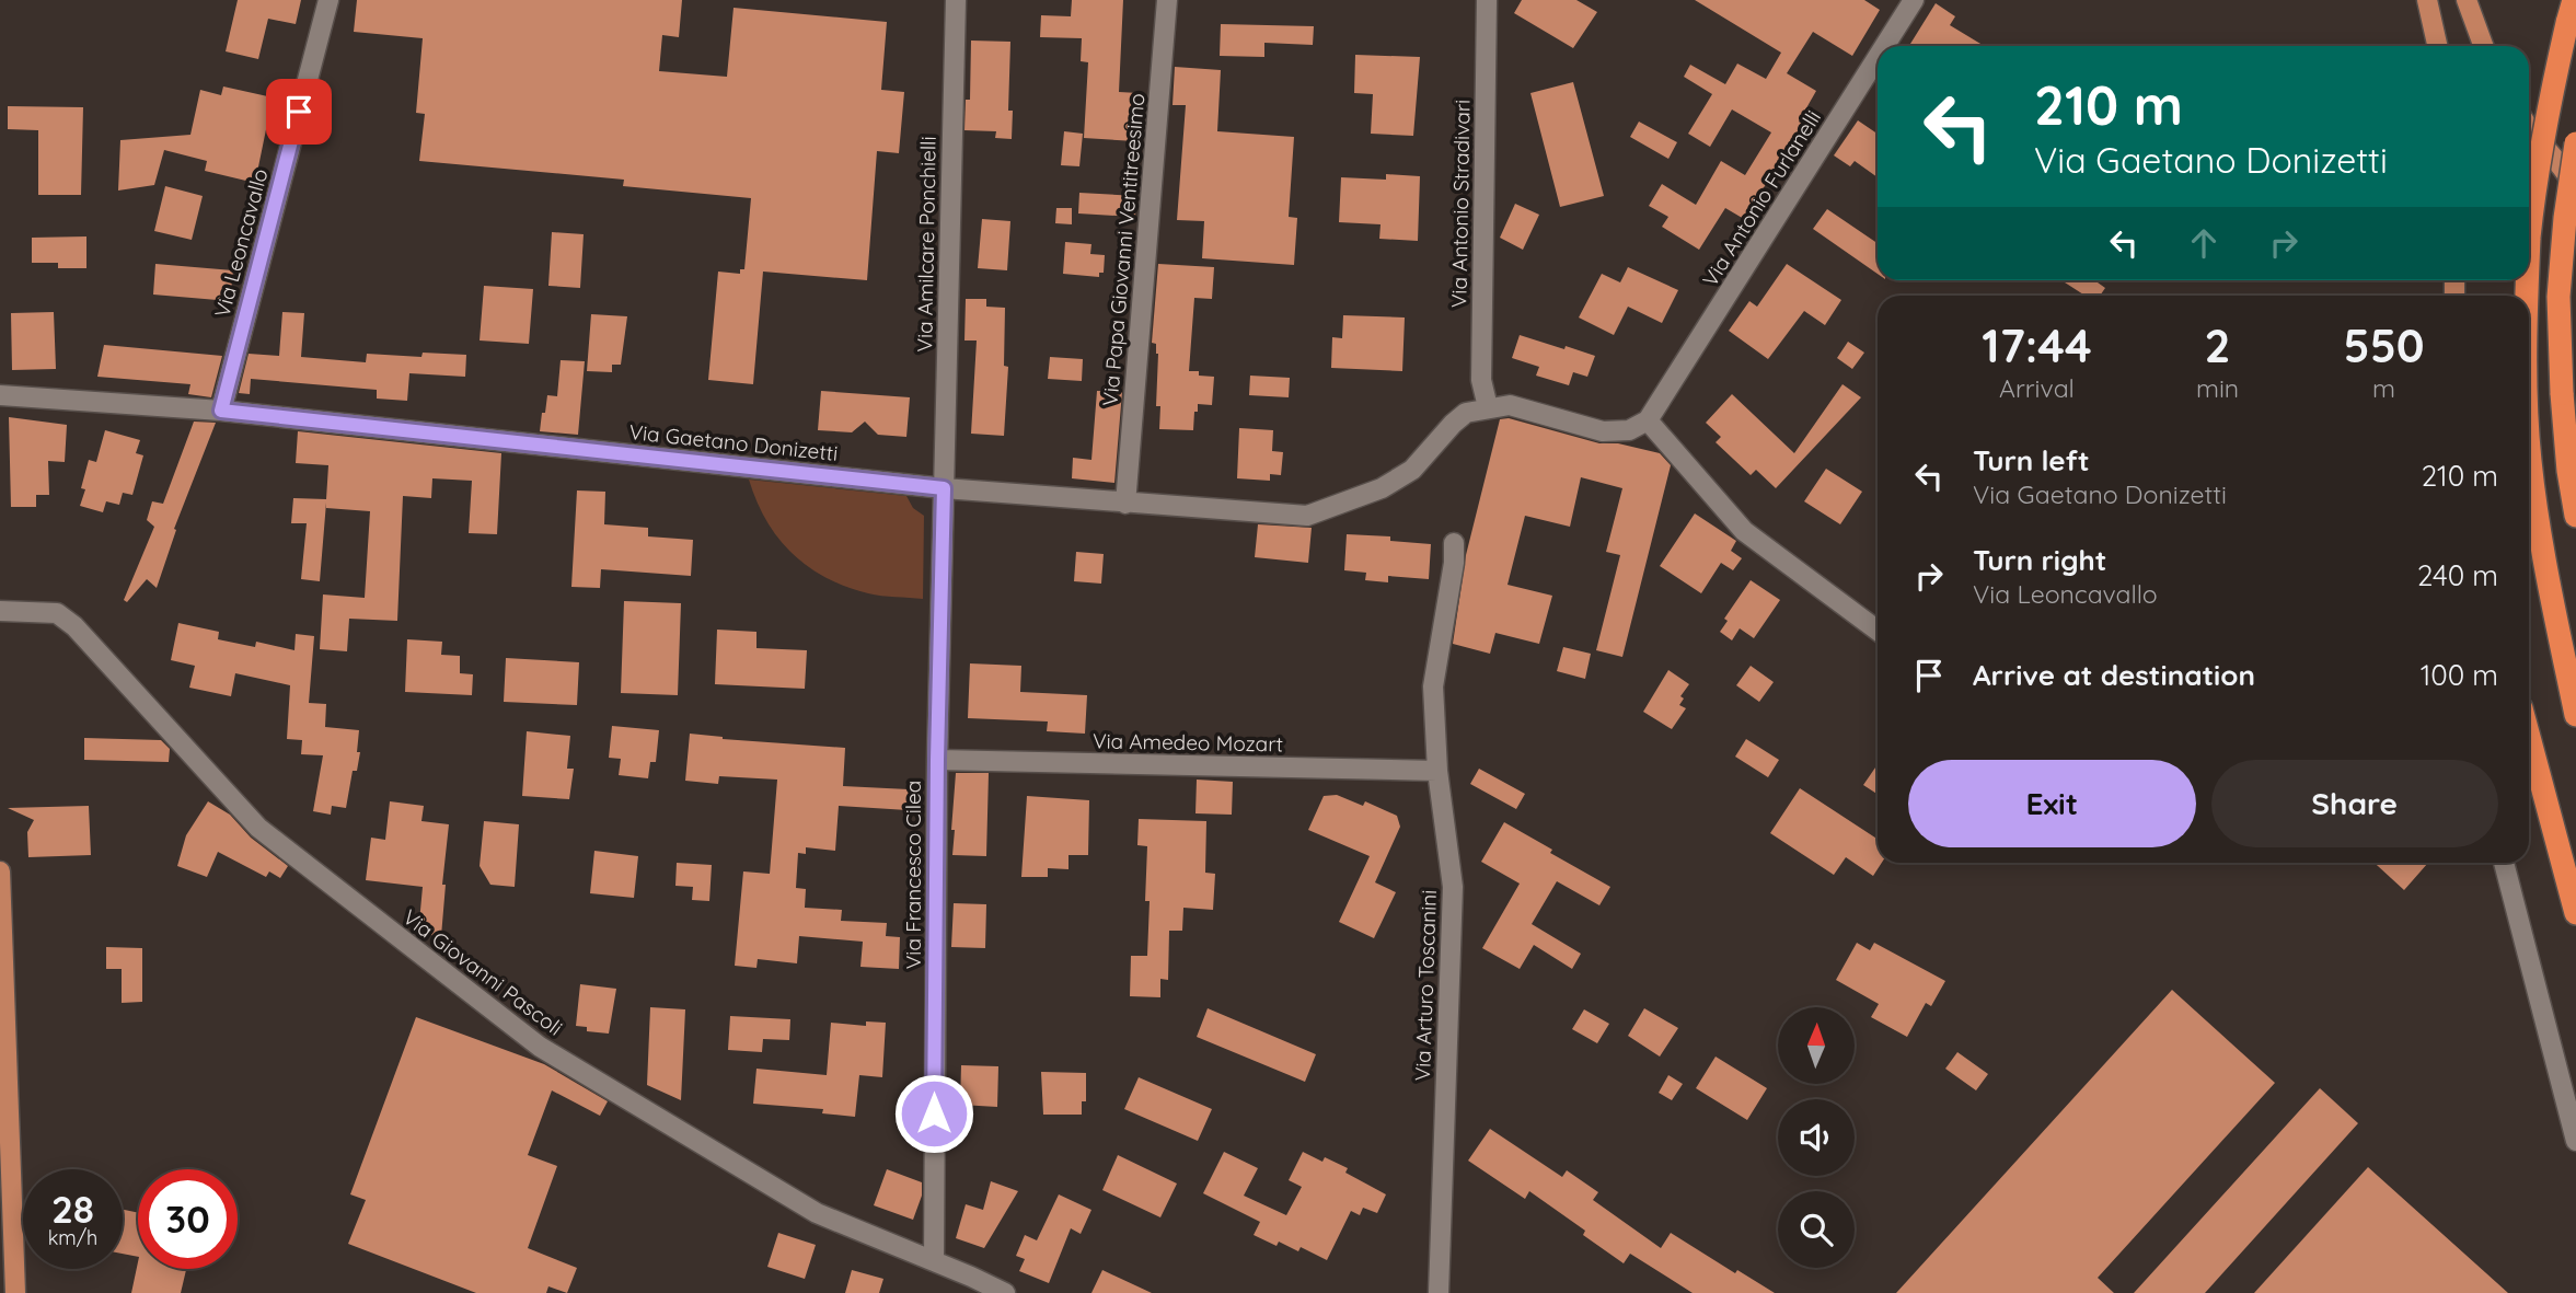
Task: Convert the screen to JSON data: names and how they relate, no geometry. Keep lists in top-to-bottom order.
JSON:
{
  "streets": {
    "street": [
      "Via Antonio Furlanelli",
      "Via Antonio Stradivari",
      "Via Leoncavallo",
      "Via Amilcare Ponchielli",
      "Via Papa Giovanni Ventitreesimo",
      "Via Gaetano Donizetti",
      "Via Amedeo Mozart",
      "Via Francesco Cilea",
      "Via Giovanni Pascoli",
      "Via Arturo Toscanini"
    ]
  },
  "crossings": [
    ["Via Antonio Stradivari", "Via Gaetano Donizetti"],
    ["Via Leoncavallo", "Via Gaetano Donizetti"],
    ["Via Amilcare Ponchielli", "Via Gaetano Donizetti"],
    ["Via Amilcare Ponchielli", "Via Francesco Cilea"],
    ["Via Papa Giovanni Ventitreesimo", "Via Gaetano Donizetti"],
    ["Via Gaetano Donizetti", "Via Francesco Cilea"],
    ["Via Amedeo Mozart", "Via Francesco Cilea"],
    ["Via Amedeo Mozart", "Via Arturo Toscanini"],
    ["Via Francesco Cilea", "Via Giovanni Pascoli"]
  ],
  "north": "top",
  "page": {
    "turn": ["210 m", "Via Gaetano Donizetti"],
    "eta": [
      "17:44",
      "Arrival",
      "2",
      "min",
      "550",
      "m"
    ],
    "list": [
      {
        "name": "Turn left",
        "note": "Via Gaetano Donizetti",
        "value": "210 m"
      },
      {
        "name": "Turn right",
        "note": "Via Leoncavallo",
        "value": "240 m"
      },
      {
        "name": "Arrive at destination",
        "value": "100 m"
      }
    ],
    "buttons": ["Exit", "Share"],
    "speed": "28 km/h",
    "limit": "30"
  }
}
